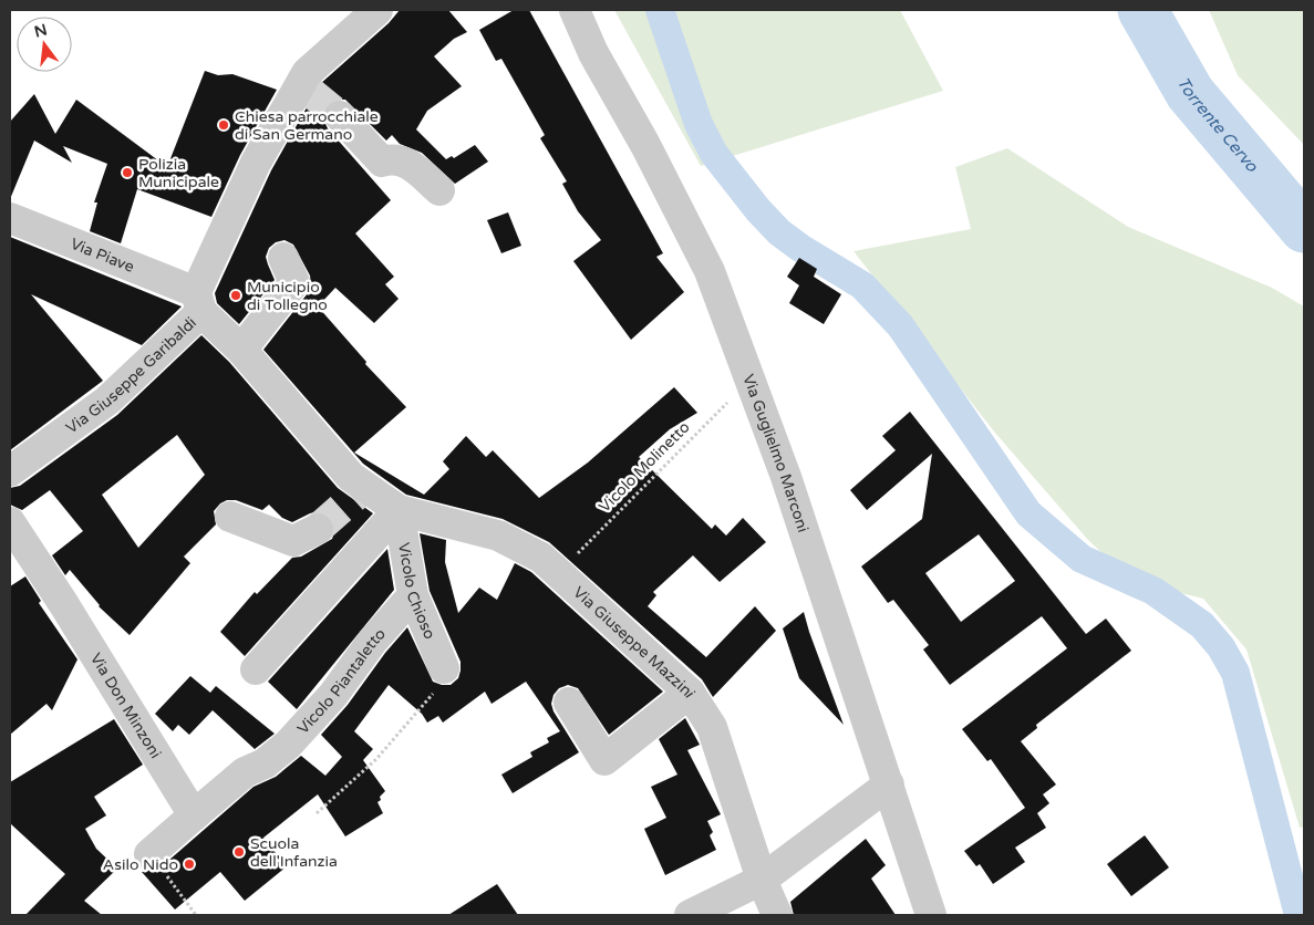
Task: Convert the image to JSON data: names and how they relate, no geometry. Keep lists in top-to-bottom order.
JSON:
{
  "streets": {
    "street": [
      "Via Piave",
      "Via Giuseppe Garibaldi",
      "Via Guglielmo Marconi",
      "Vicolo Chioso",
      "Via Giuseppe Mazzini",
      "Vicolo Piantaletto",
      "Via Don Minzoni"
    ],
    "path": ["Vicolo Molinetto"]
  },
  "crossings": [
    ["Via Piave", "Via Giuseppe Garibaldi"],
    ["Via Piave", "Via Giuseppe Mazzini"],
    ["Via Giuseppe Garibaldi", "Via Giuseppe Mazzini"],
    ["Via Guglielmo Marconi", "Vicolo Molinetto"],
    ["Vicolo Molinetto", "Via Giuseppe Mazzini"],
    ["Vicolo Chioso", "Via Giuseppe Mazzini"],
    ["Vicolo Chioso", "Vicolo Piantaletto"],
    ["Vicolo Piantaletto", "Via Don Minzoni"]
  ],
  "water": ["Torrente Cervo"],
  "places": [
    "Chiesa parrocchiale di San Germano",
    "Polizia Municipale",
    "Municipio di Tollegno",
    "Scuola dell'Infanzia",
    "Asilo Nido"
  ],
  "north": "top"
}
